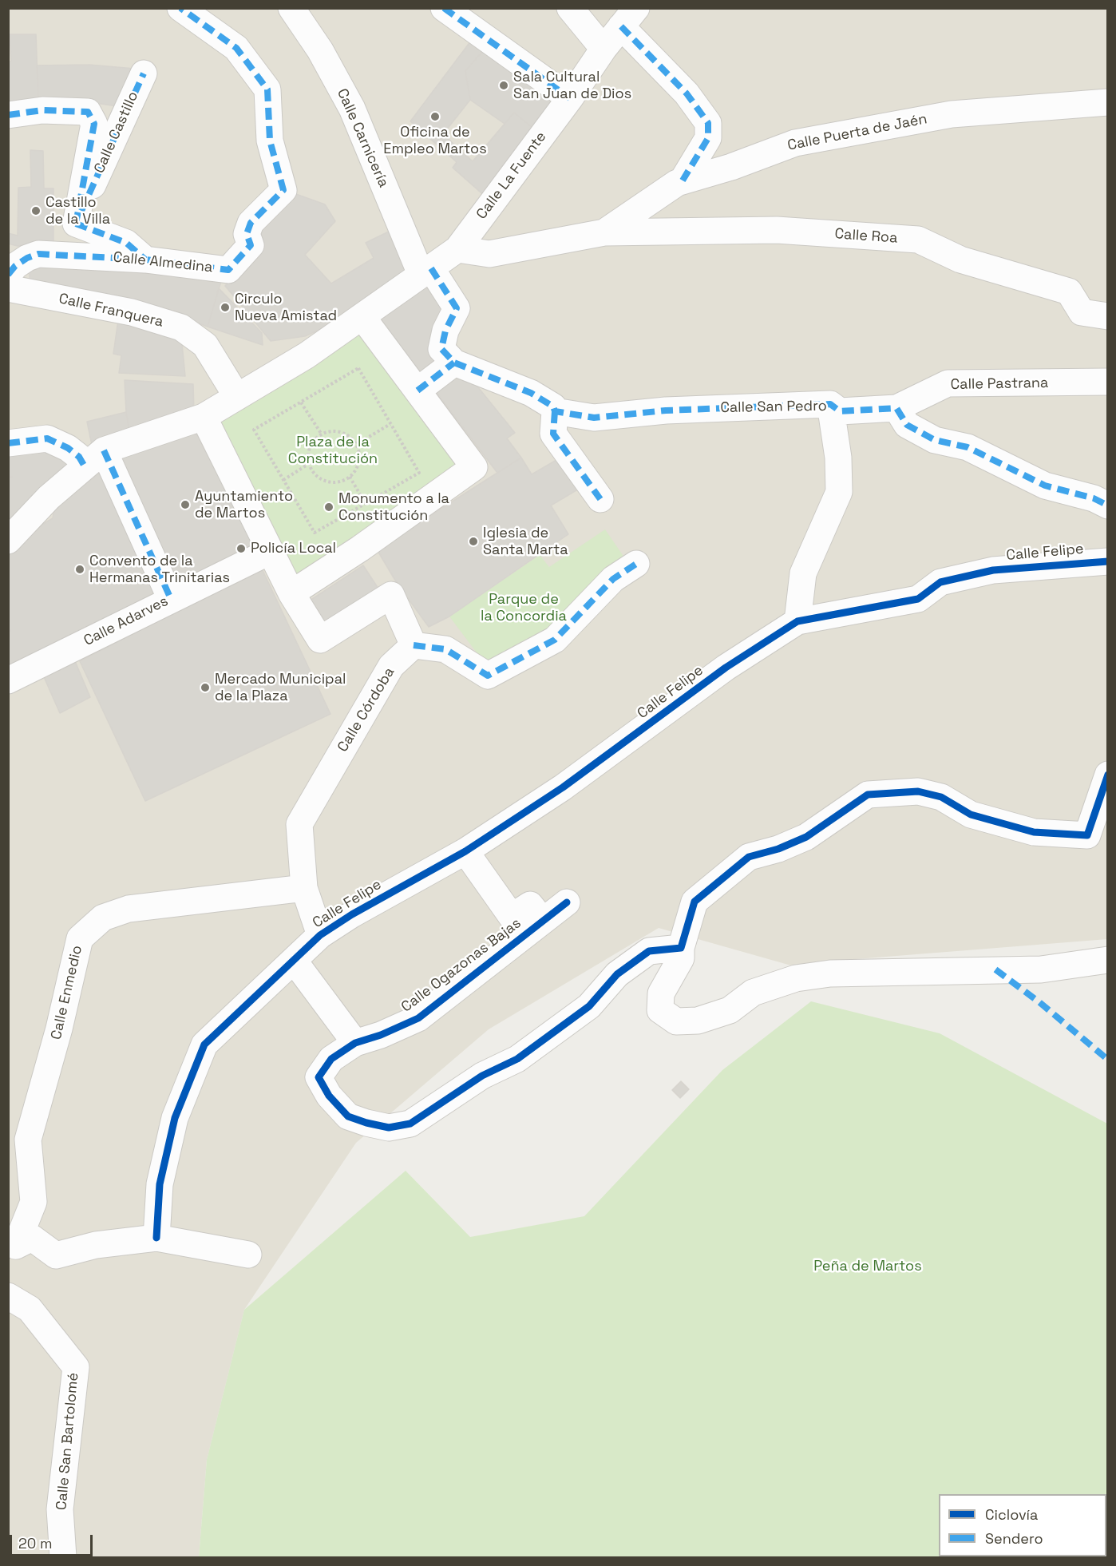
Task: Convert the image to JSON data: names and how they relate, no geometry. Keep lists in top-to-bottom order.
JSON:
{
  "streets": {
    "street": [
      "Calle Castillo",
      "Calle Puerta de Jaén",
      "Calle Carnicería",
      "Calle La Fuente",
      "Calle Roa",
      "Calle Almedina",
      "Calle Franquera",
      "Calle Pastrana",
      "Calle San Pedro",
      "Calle Felipe",
      "Calle Adarves",
      "Calle Córdoba",
      "Calle Ogazonas Bajas",
      "Calle Enmedio",
      "Calle San Bartolomé"
    ]
  },
  "crossings": [
    ["Calle Puerta de Jaén", "Calle La Fuente"],
    ["Calle Puerta de Jaén", "Calle Roa"],
    ["Calle Carnicería", "Calle La Fuente"],
    ["Calle Pastrana", "Calle San Pedro"],
    ["Calle Felipe", "Calle Córdoba"],
    ["Calle Córdoba", "Calle Enmedio"]
  ],
  "parks": ["Plaza de la Constitución", "Parque de la Concordia", "Peña de Martos"],
  "places": [
    "Sala Cultural San Juan de Dios",
    "Oficina de Empleo Martos",
    "Castillo de la Villa",
    "Circulo Nueva Amistad",
    "Ayuntamiento de Martos",
    "Monumento a la Constitución",
    "Iglesia de Santa Marta",
    "Policía Local",
    "Convento de la Hermanas Trinitarias",
    "Mercado Municipal de la Plaza"
  ],
  "legend": ["Ciclovía", "Sendero"],
  "scale_bar": "20 m"
}
